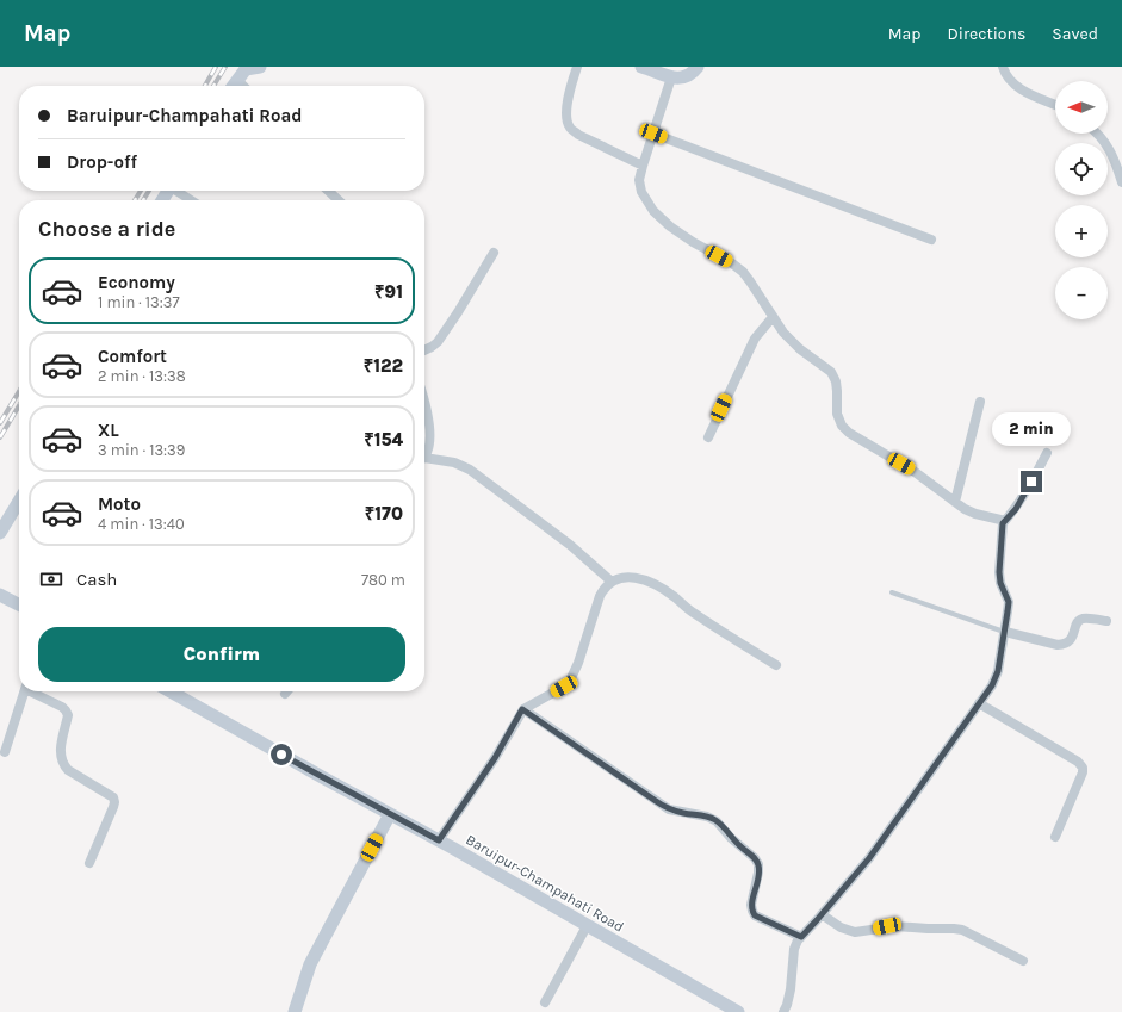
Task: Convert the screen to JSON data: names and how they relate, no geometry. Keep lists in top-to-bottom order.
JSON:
{
  "streets": {
    "main road": ["Baruipur-Champahati Road"]
  },
  "north": "left",
  "page": {
    "header": "Map",
    "nav": ["Map", "Directions", "Saved"],
    "map_buttons": ["+", "−"],
    "banner": ["Baruipur-Champahati Road", "Drop-off"],
    "heading": "Choose a ride",
    "list": [
      {
        "name": "Economy",
        "note": "1 min · 13:37",
        "value": "₹91"
      },
      {
        "name": "Comfort",
        "note": "2 min · 13:38",
        "value": "₹122"
      },
      {
        "name": "XL",
        "note": "3 min · 13:39",
        "value": "₹154"
      },
      {
        "name": "Moto",
        "note": "4 min · 13:40",
        "value": "₹170"
      }
    ],
    "bubble": "2 min",
    "pay": ["Cash", "780 m"],
    "buttons": "Confirm"
  }
}
